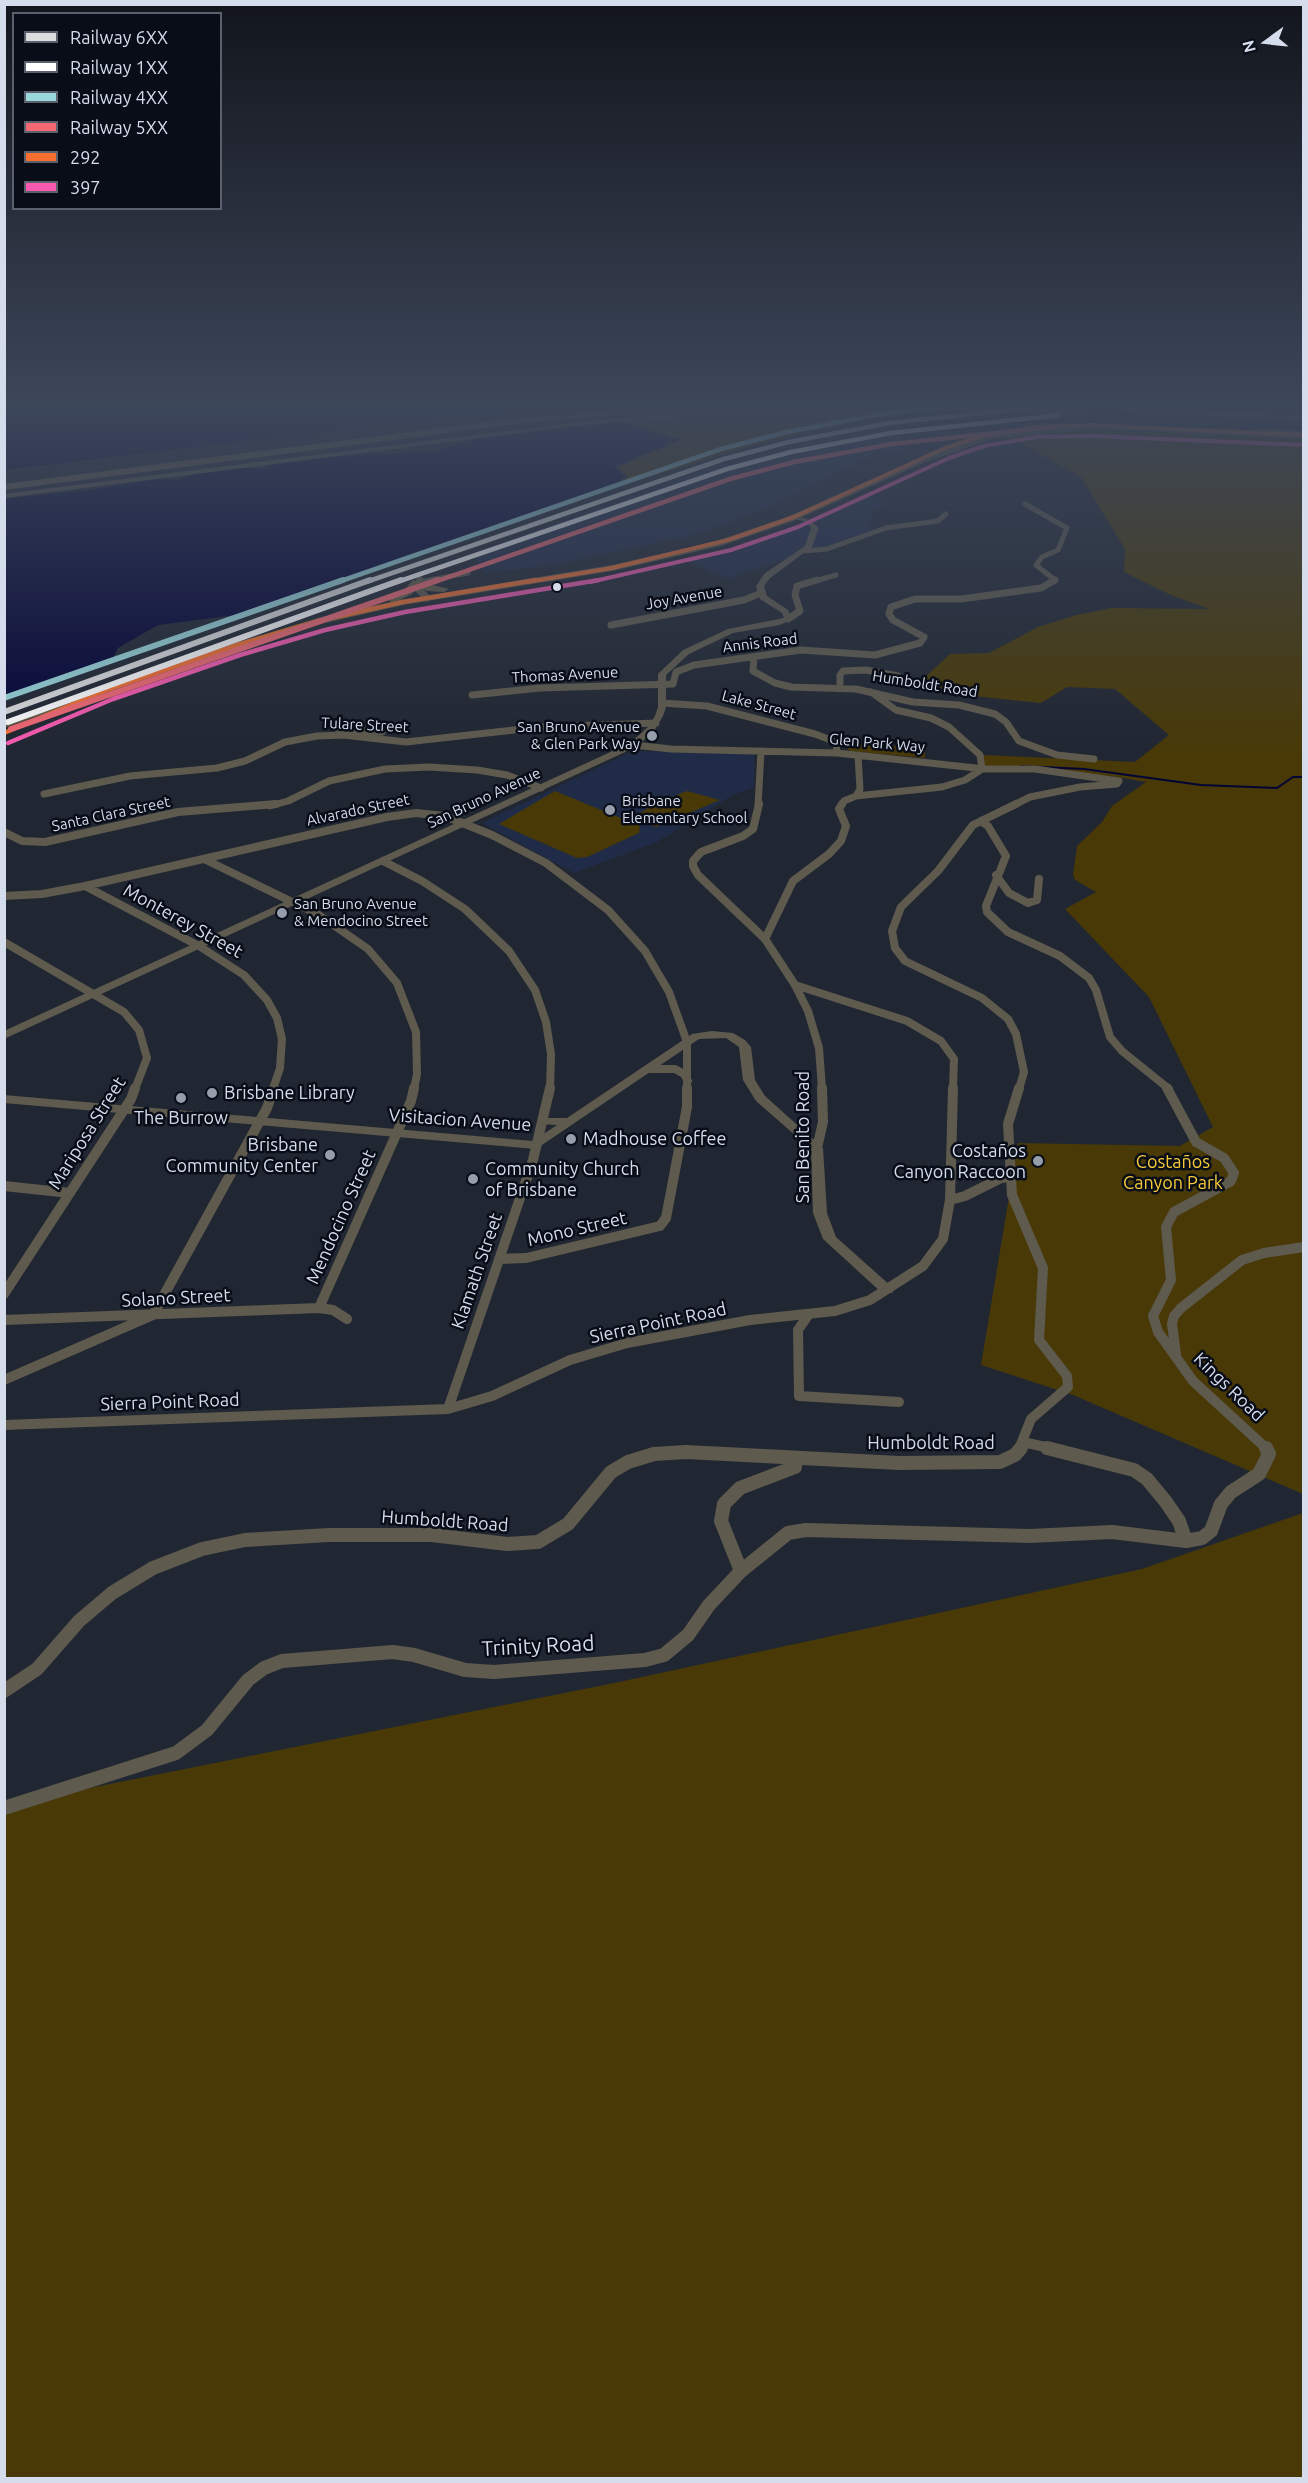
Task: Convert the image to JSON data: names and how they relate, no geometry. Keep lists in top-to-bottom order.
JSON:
{
  "streets": {
    "street": [
      "Joy Avenue",
      "Annis Road",
      "Thomas Avenue",
      "Humboldt Road",
      "Lake Street",
      "Tulare Street",
      "Glen Park Way",
      "San Bruno Avenue",
      "Alvarado Street",
      "Santa Clara Street",
      "Monterey Street",
      "Visitacion Avenue",
      "Mariposa Street",
      "San Benito Road",
      "Mendocino Street",
      "Mono Street",
      "Klamath Street",
      "Solano Street",
      "Sierra Point Road",
      "Kings Road",
      "Trinity Road"
    ]
  },
  "crossings": [
    ["Annis Road", "Thomas Avenue"],
    ["Annis Road", "Humboldt Road"],
    ["Annis Road", "San Bruno Avenue"],
    ["Thomas Avenue", "San Bruno Avenue"],
    ["Humboldt Road", "Glen Park Way"],
    ["Humboldt Road", "Kings Road"],
    ["Lake Street", "Glen Park Way"],
    ["Lake Street", "San Bruno Avenue"],
    ["Tulare Street", "San Bruno Avenue"],
    ["Glen Park Way", "San Bruno Avenue"],
    ["Glen Park Way", "San Benito Road"],
    ["San Bruno Avenue", "Alvarado Street"],
    ["San Bruno Avenue", "Santa Clara Street"],
    ["San Bruno Avenue", "Monterey Street"],
    ["San Bruno Avenue", "Mariposa Street"],
    ["San Bruno Avenue", "Mendocino Street"],
    ["San Bruno Avenue", "Klamath Street"],
    ["Alvarado Street", "Monterey Street"],
    ["Alvarado Street", "Visitacion Avenue"],
    ["Alvarado Street", "Mendocino Street"],
    ["Alvarado Street", "Mono Street"],
    ["Monterey Street", "Visitacion Avenue"],
    ["Monterey Street", "Solano Street"],
    ["Visitacion Avenue", "Mariposa Street"],
    ["Visitacion Avenue", "San Benito Road"],
    ["Visitacion Avenue", "Mendocino Street"],
    ["Visitacion Avenue", "Klamath Street"],
    ["San Benito Road", "Sierra Point Road"],
    ["Mendocino Street", "Solano Street"],
    ["Mono Street", "Klamath Street"],
    ["Klamath Street", "Sierra Point Road"]
  ],
  "parks": ["Costaños Canyon Park"],
  "places": [
    "San Bruno Avenue & Glen Park Way",
    "Brisbane Elementary School",
    "San Bruno Avenue & Mendocino Street",
    "Brisbane Library",
    "The Burrow",
    "Madhouse Coffee",
    "Brisbane Community Center",
    "Costaños Canyon Raccoon",
    "Community Church of Brisbane"
  ],
  "lines": [
    "rail line 6XX",
    "rail line 1XX",
    "rail line 4XX",
    "rail line 5XX",
    "transit line 292",
    "transit line 397"
  ],
  "legend": [
    "Railway 6XX",
    "Railway 1XX",
    "Railway 4XX",
    "Railway 5XX",
    "292",
    "397"
  ],
  "north": "left"
}
